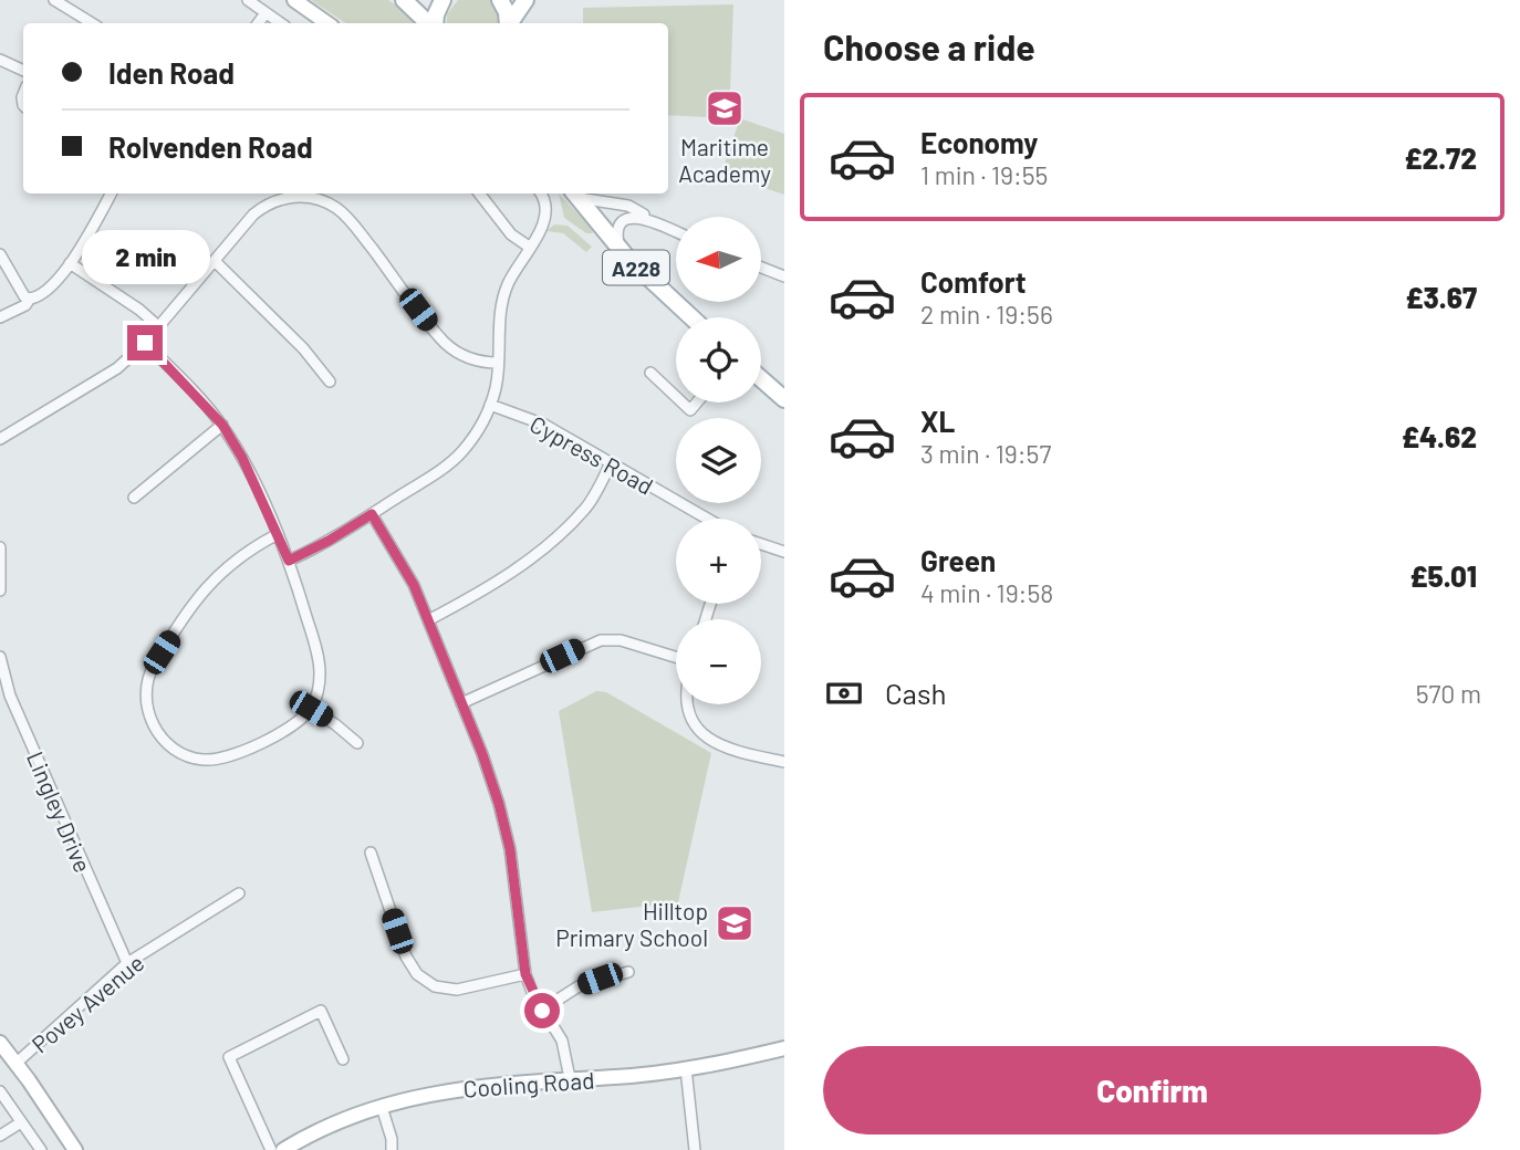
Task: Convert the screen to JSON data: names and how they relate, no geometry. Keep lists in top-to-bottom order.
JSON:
{
  "streets": {
    "main road": ["A228", "Cooling Road"],
    "street": ["Cypress Road", "Lingley Drive", "Povey Avenue"]
  },
  "crossings": [
    ["Lingley Drive", "Povey Avenue"]
  ],
  "places": {
    "school or university": ["Maritime Academy", "Hilltop Primary School"]
  },
  "north": "left",
  "page": {
    "heading": "Choose a ride",
    "banner": ["Iden Road", "Rolvenden Road"],
    "list": [
      {
        "name": "Economy",
        "note": "1 min · 19:55",
        "value": "£2.72"
      },
      {
        "name": "Comfort",
        "note": "2 min · 19:56",
        "value": "£3.67"
      },
      {
        "name": "XL",
        "note": "3 min · 19:57",
        "value": "£4.62"
      },
      {
        "name": "Green",
        "note": "4 min · 19:58",
        "value": "£5.01"
      }
    ],
    "map_buttons": ["+", "−"],
    "bubble": "2 min",
    "pay": ["Cash", "570 m"],
    "buttons": "Confirm"
  }
}
